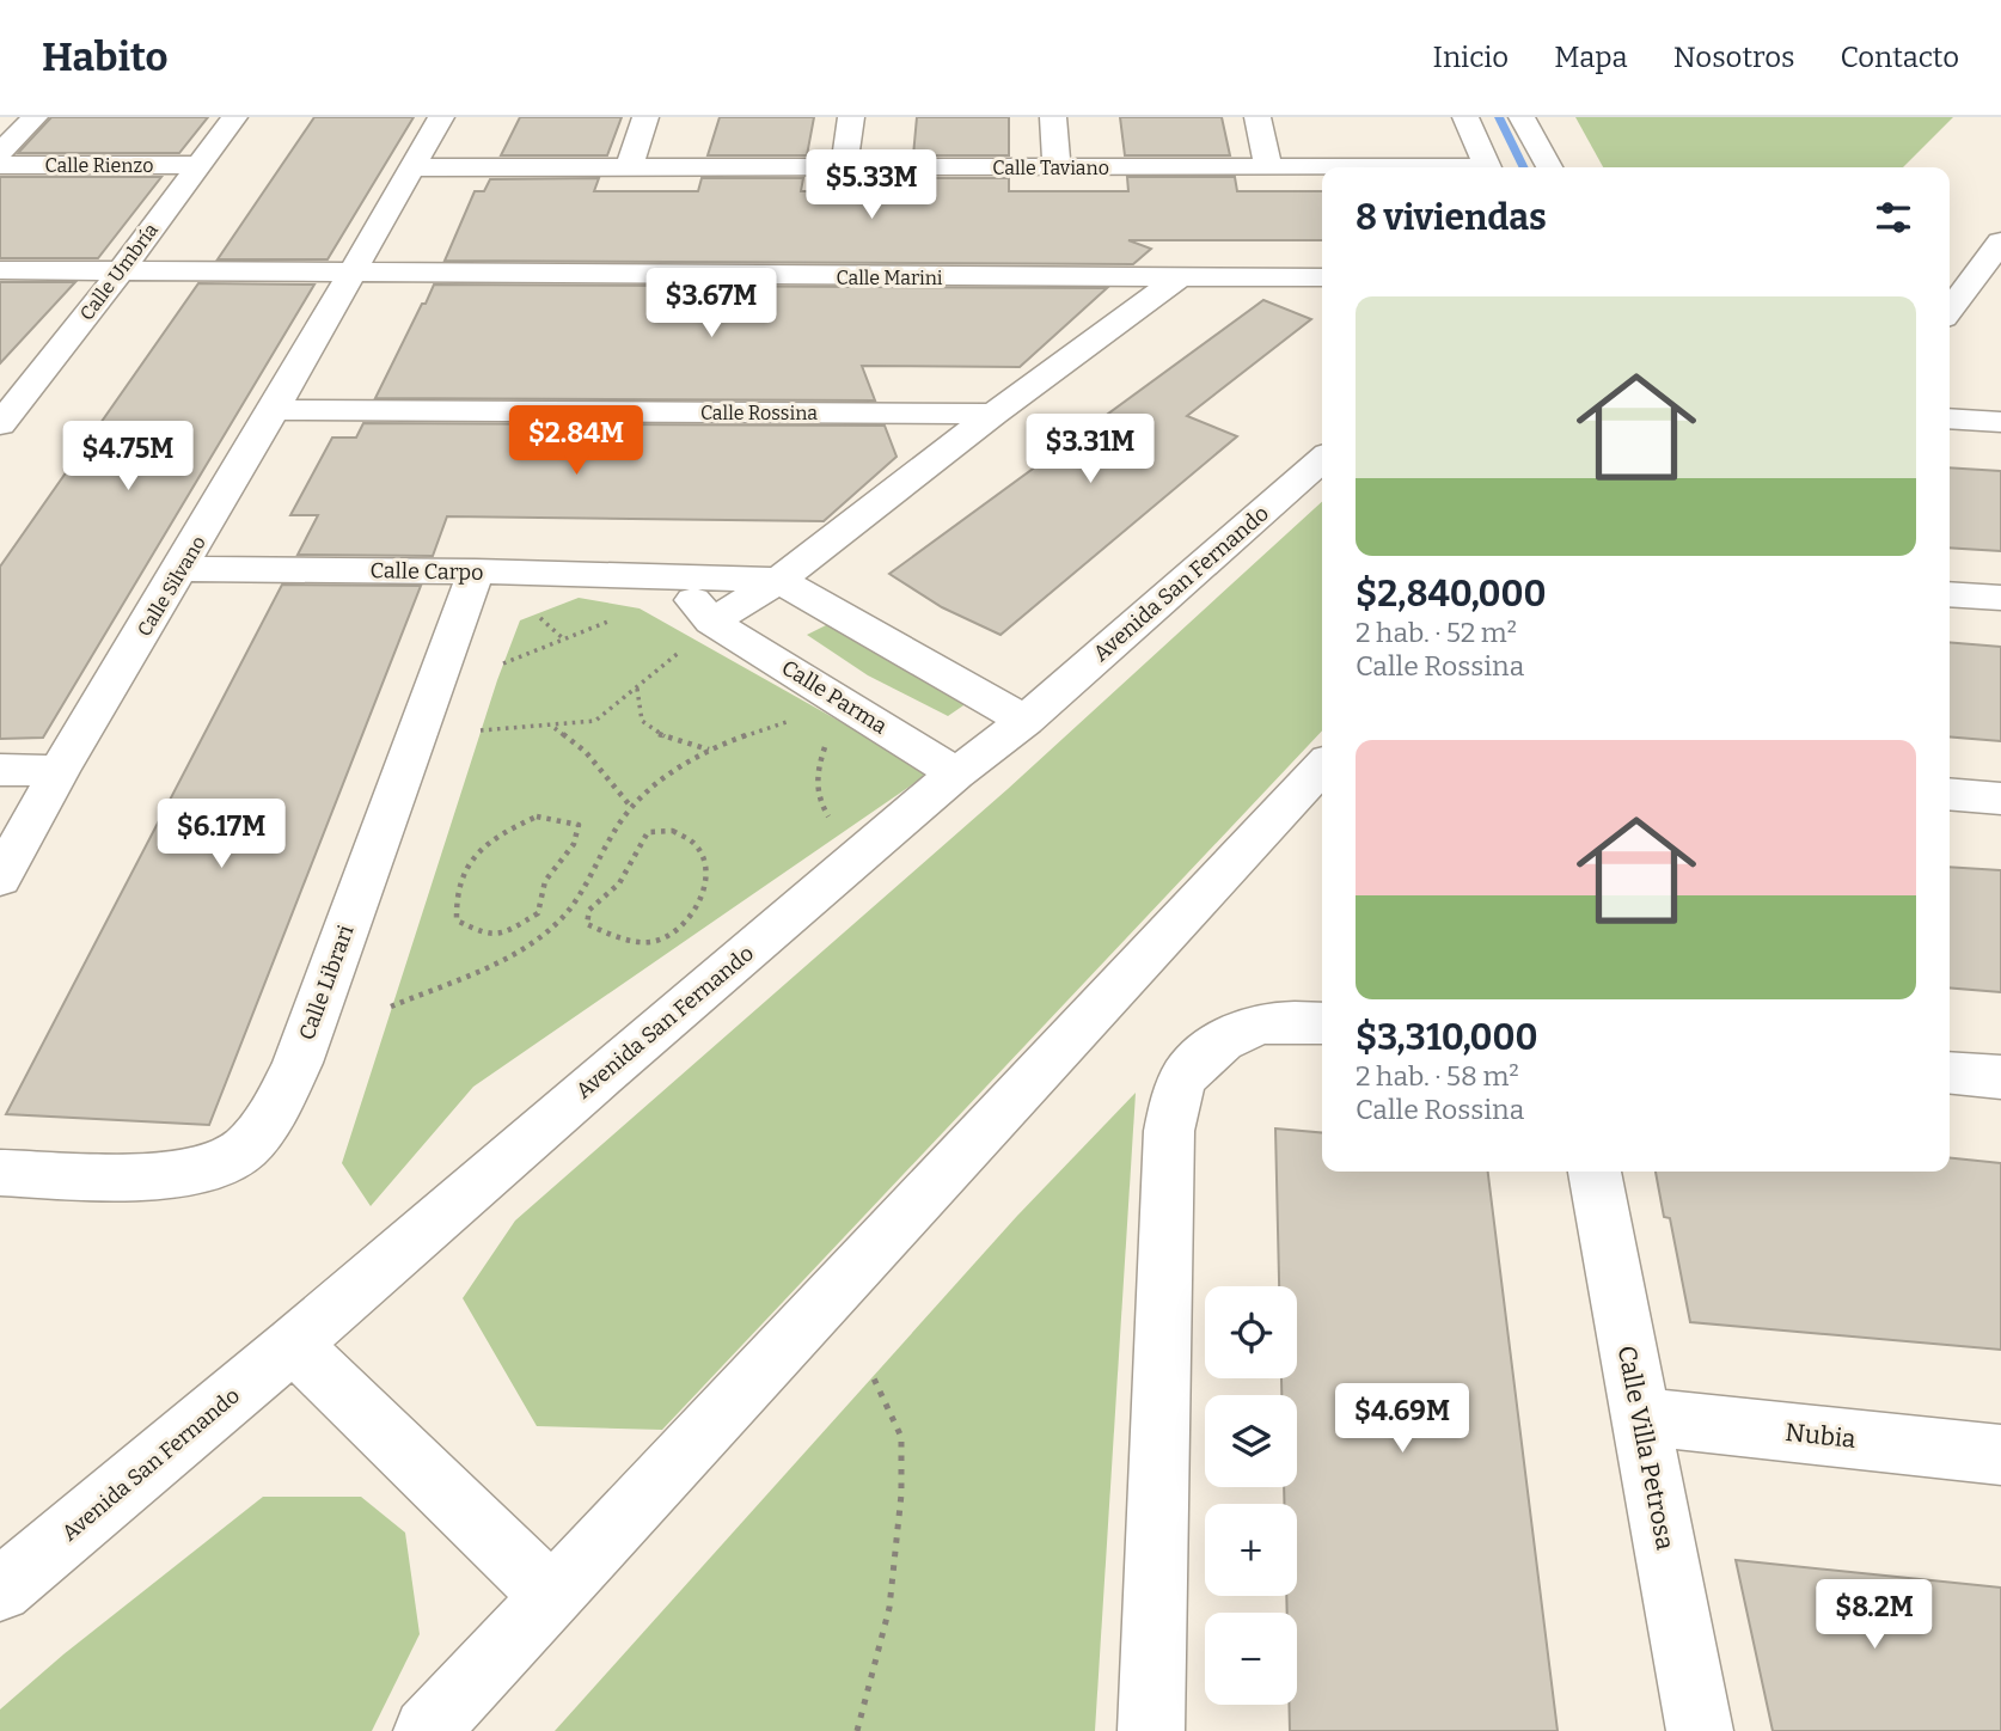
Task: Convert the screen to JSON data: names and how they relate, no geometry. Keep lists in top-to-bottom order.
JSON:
{
  "streets": {
    "street": [
      "Calle Rienzo",
      "Calle Taviano",
      "Calle Umbría",
      "Calle Marini",
      "Calle Rossina",
      "Calle Carpo",
      "Avenida San Fernando",
      "Calle Silvano",
      "Calle Parma",
      "Calle Librari",
      "Nubia",
      "Calle Villa Petrosa"
    ]
  },
  "crossings": [
    ["Calle Rienzo", "Calle Umbría"],
    ["Calle Taviano", "Calle Silvano"],
    ["Calle Umbría", "Calle Marini"],
    ["Calle Marini", "Calle Silvano"],
    ["Calle Rossina", "Calle Silvano"],
    ["Calle Carpo", "Calle Silvano"],
    ["Calle Carpo", "Calle Librari"],
    ["Avenida San Fernando", "Calle Parma"],
    ["Nubia", "Calle Villa Petrosa"]
  ],
  "page": {
    "header": "Habito",
    "nav": [
      "Inicio",
      "Mapa",
      "Nosotros",
      "Contacto"
    ],
    "price": [
      "$5.33M",
      "$3.67M",
      "$2.84M",
      "$3.31M",
      "$4.75M",
      "$6.17M",
      "$4.69M",
      "$8.2M"
    ],
    "heading": "8 viviendas",
    "list": [
      {
        "name": "$2,840,000",
        "note": "2 hab. · 52 m² · Calle Rossina"
      },
      {
        "name": "$3,310,000",
        "note": "2 hab. · 58 m² · Calle Rossina"
      }
    ],
    "map_buttons": ["+", "−"]
  }
}
